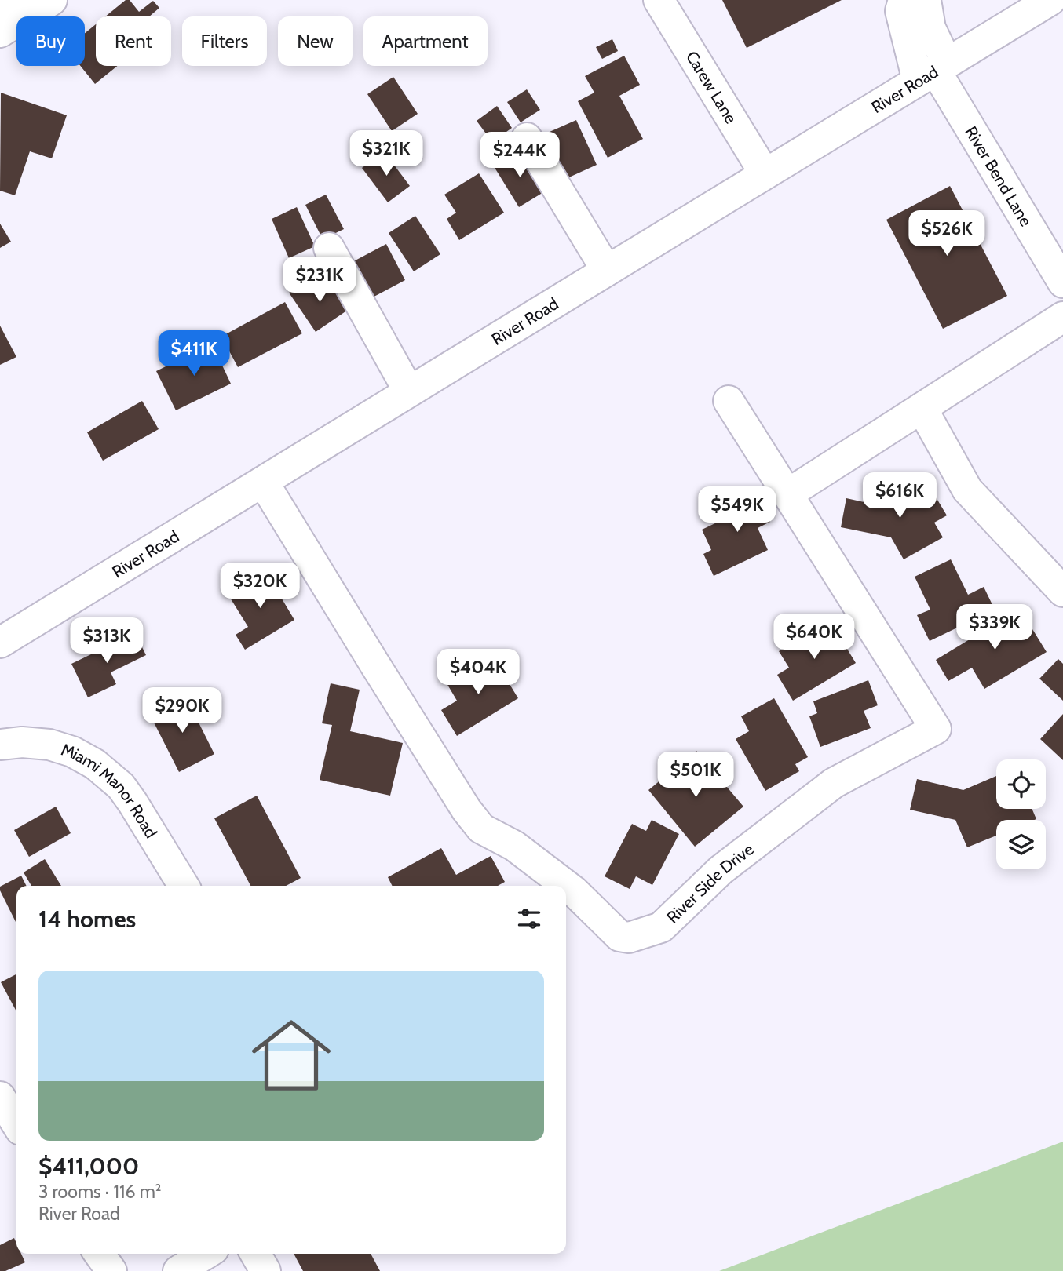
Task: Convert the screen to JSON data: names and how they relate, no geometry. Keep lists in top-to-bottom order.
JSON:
{
  "streets": {
    "street": [
      "Carew Lane",
      "River Road",
      "River Bend Lane",
      "Miami Manor Road",
      "River Side Drive"
    ]
  },
  "crossings": [
    ["Carew Lane", "River Road"],
    ["River Road", "River Bend Lane"],
    ["River Road", "River Side Drive"]
  ],
  "page": {
    "chip": [
      "Buy",
      "Rent",
      "Filters",
      "New",
      "Apartment"
    ],
    "price": [
      "$321K",
      "$244K",
      "$526K",
      "$231K",
      "$411K",
      "$616K",
      "$549K",
      "$320K",
      "$339K",
      "$640K",
      "$313K",
      "$404K",
      "$290K",
      "$501K"
    ],
    "heading": "14 homes",
    "list": [
      {
        "name": "$411,000",
        "note": "3 rooms · 116 m² · River Road"
      }
    ]
  }
}
